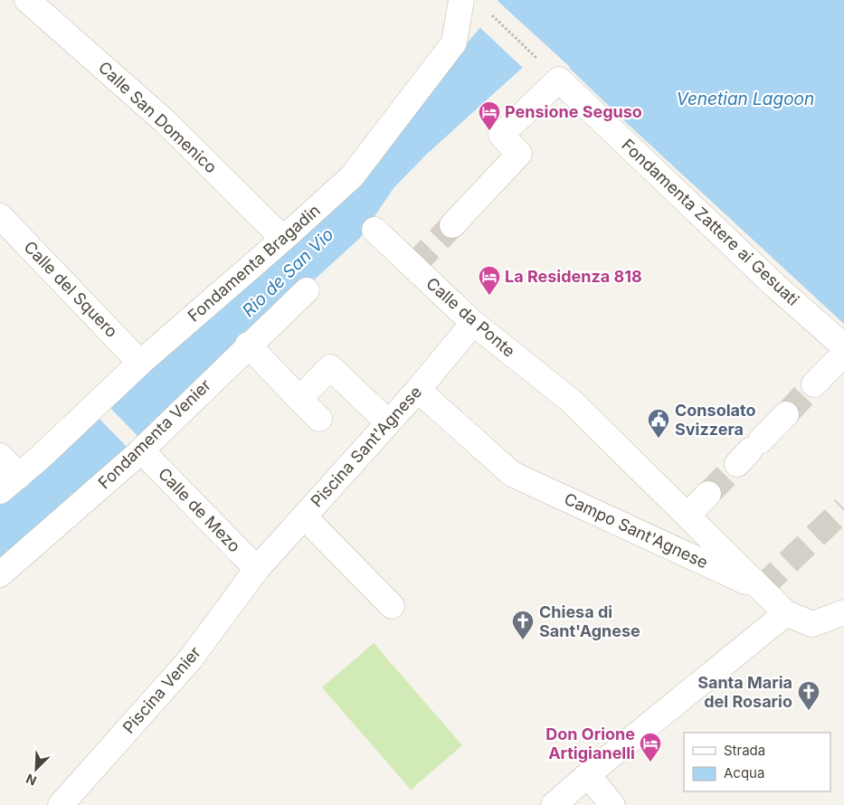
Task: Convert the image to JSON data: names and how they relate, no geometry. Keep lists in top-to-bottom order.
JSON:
{
  "streets": {
    "street": [
      "Calle San Domenico",
      "Fondamenta Zattere ai Gesuati",
      "Fondamenta Bragadin",
      "Calle del Squero",
      "Calle da Ponte",
      "Fondamenta Venier",
      "Piscina Sant'Agnese",
      "Calle de Mezo",
      "Campo Sant'Agnese",
      "Piscina Venier"
    ]
  },
  "crossings": [
    ["Calle San Domenico", "Fondamenta Bragadin"],
    ["Fondamenta Bragadin", "Calle del Squero"],
    ["Calle da Ponte", "Piscina Sant'Agnese"],
    ["Calle da Ponte", "Campo Sant'Agnese"],
    ["Fondamenta Venier", "Calle de Mezo"],
    ["Piscina Sant'Agnese", "Calle de Mezo"],
    ["Piscina Sant'Agnese", "Campo Sant'Agnese"],
    ["Piscina Sant'Agnese", "Piscina Venier"],
    ["Calle de Mezo", "Piscina Venier"]
  ],
  "water": ["Venetian Lagoon", "Rio de San Vio"],
  "places": {
    "hotel": ["Pensione Seguso", "La Residenza 818", "Don Orione Artigianelli"],
    "public building": ["Consolato Svizzera"],
    "church": ["Chiesa di Sant'Agnese", "Santa Maria del Rosario"]
  },
  "legend": ["Strada", "Acqua"],
  "north": "bottom left"
}
